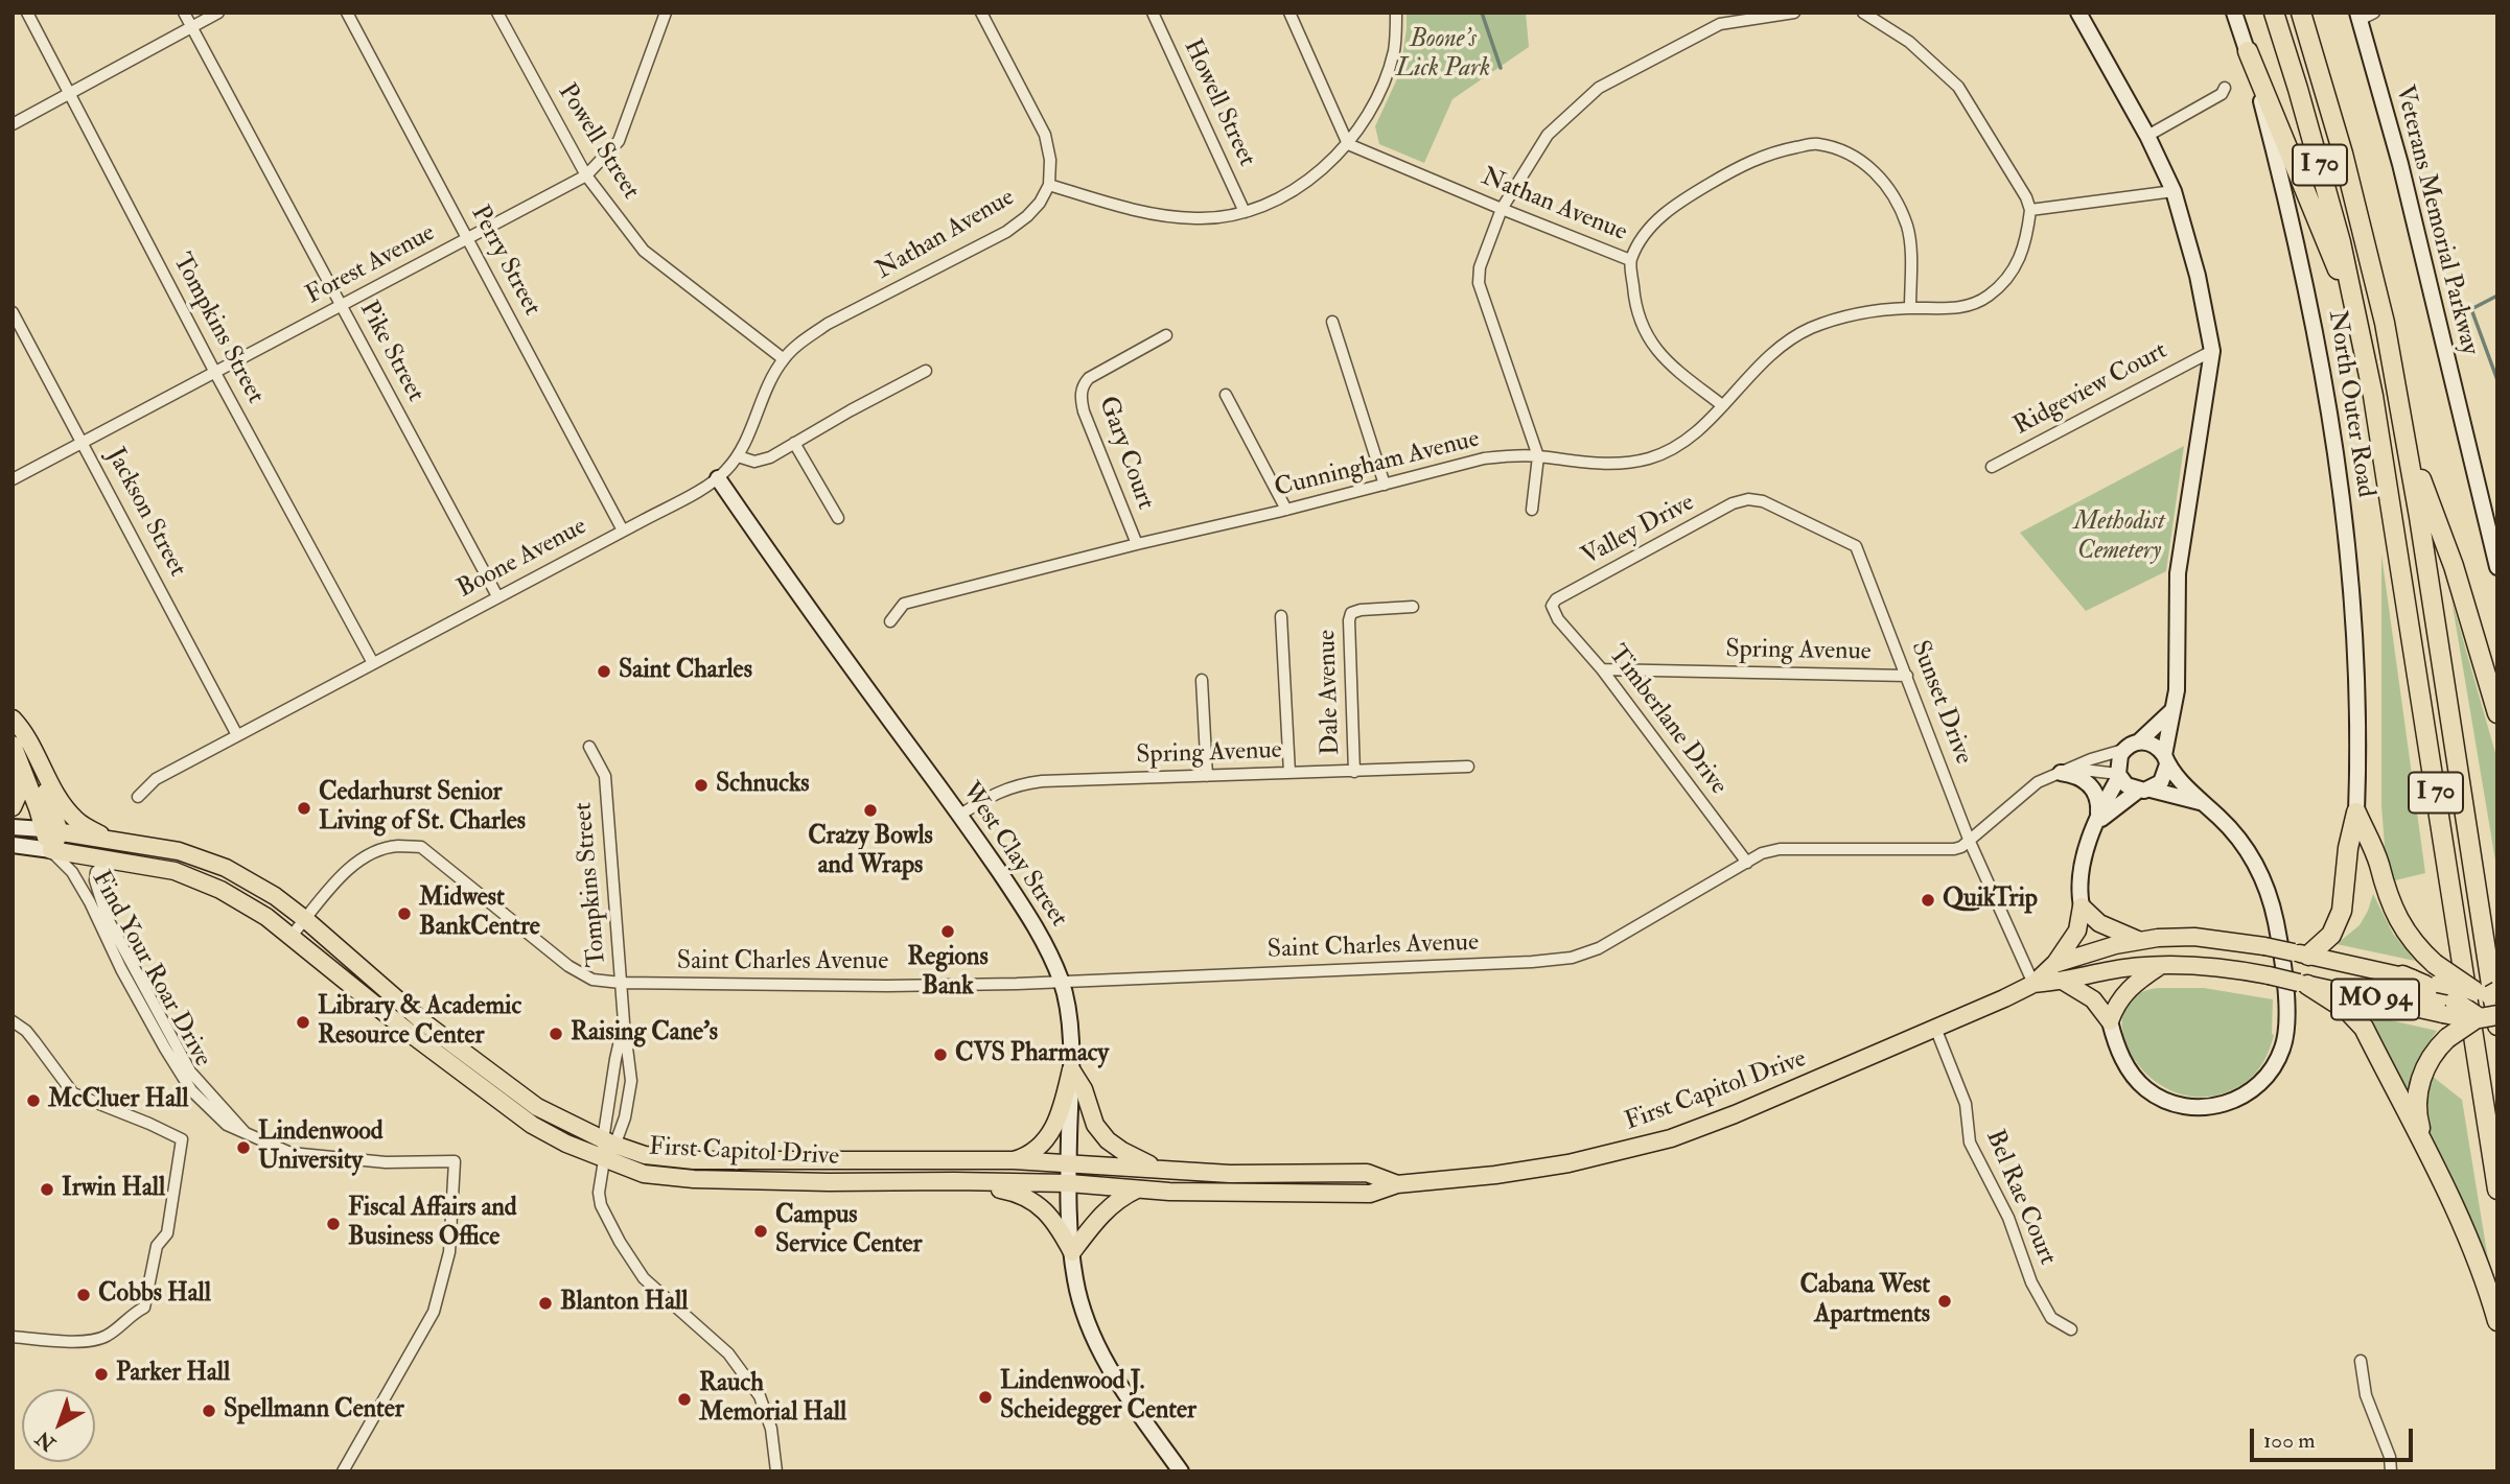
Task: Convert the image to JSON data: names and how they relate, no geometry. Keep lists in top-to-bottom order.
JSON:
{
  "streets": {
    "highway": ["I 70"],
    "main road": ["MO 94", "First Capitol Drive"],
    "street": [
      "Howell Street",
      "Powell Street",
      "Nathan Avenue",
      "Veterans Memorial Parkway",
      "Perry Street",
      "Forest Avenue",
      "Tompkins Street",
      "Pike Street",
      "Ridgeview Court",
      "North Outer Road",
      "Gary Court",
      "Cunningham Avenue",
      "Jackson Street",
      "Valley Drive",
      "Boone Avenue",
      "Spring Avenue",
      "Dale Avenue",
      "Sunset Drive",
      "Timberlane Drive",
      "West Clay Street",
      "Saint Charles Avenue",
      "Find Your Roar Drive",
      "Bel Rae Court"
    ]
  },
  "crossings": [
    ["Howell Street", "Nathan Avenue"],
    ["Powell Street", "Nathan Avenue"],
    ["Powell Street", "Forest Avenue"],
    ["Nathan Avenue", "Boone Avenue"],
    ["Perry Street", "Forest Avenue"],
    ["Perry Street", "Boone Avenue"],
    ["Forest Avenue", "Tompkins Street"],
    ["Forest Avenue", "Pike Street"],
    ["Forest Avenue", "Jackson Street"],
    ["Tompkins Street", "Boone Avenue"],
    ["Tompkins Street", "Saint Charles Avenue"],
    ["Tompkins Street", "First Capitol Drive"],
    ["Pike Street", "Boone Avenue"],
    ["Gary Court", "Cunningham Avenue"],
    ["Jackson Street", "Boone Avenue"],
    ["Valley Drive", "Sunset Drive"],
    ["Valley Drive", "Timberlane Drive"],
    ["Boone Avenue", "West Clay Street"],
    ["Spring Avenue", "Dale Avenue"],
    ["Spring Avenue", "Sunset Drive"],
    ["Spring Avenue", "Timberlane Drive"],
    ["Spring Avenue", "West Clay Street"],
    ["Sunset Drive", "Saint Charles Avenue"],
    ["Sunset Drive", "First Capitol Drive"],
    ["Timberlane Drive", "Saint Charles Avenue"],
    ["West Clay Street", "Saint Charles Avenue"],
    ["West Clay Street", "First Capitol Drive"],
    ["Find Your Roar Drive", "First Capitol Drive"],
    ["First Capitol Drive", "Bel Rae Court"]
  ],
  "parks": ["Boone's Lick Park", "Methodist Cemetery"],
  "places": [
    "Saint Charles",
    "Schnucks",
    "Cedarhurst Senior Living of St. Charles",
    "Crazy Bowls and Wraps",
    "QuikTrip",
    "Midwest BankCentre",
    "Regions Bank",
    "Library & Academic Resource Center",
    "Raising Cane's",
    "CVS Pharmacy",
    "McCluer Hall",
    "Lindenwood University",
    "Irwin Hall",
    "Fiscal Affairs and Business Office",
    "Campus Service Center",
    "Cobbs Hall",
    "Cabana West Apartments",
    "Blanton Hall",
    "Parker Hall",
    "Lindenwood J. Scheidegger Center",
    "Rauch Memorial Hall",
    "Spellmann Center"
  ],
  "scale_bar": "100 m",
  "north": "bottom left"
}
